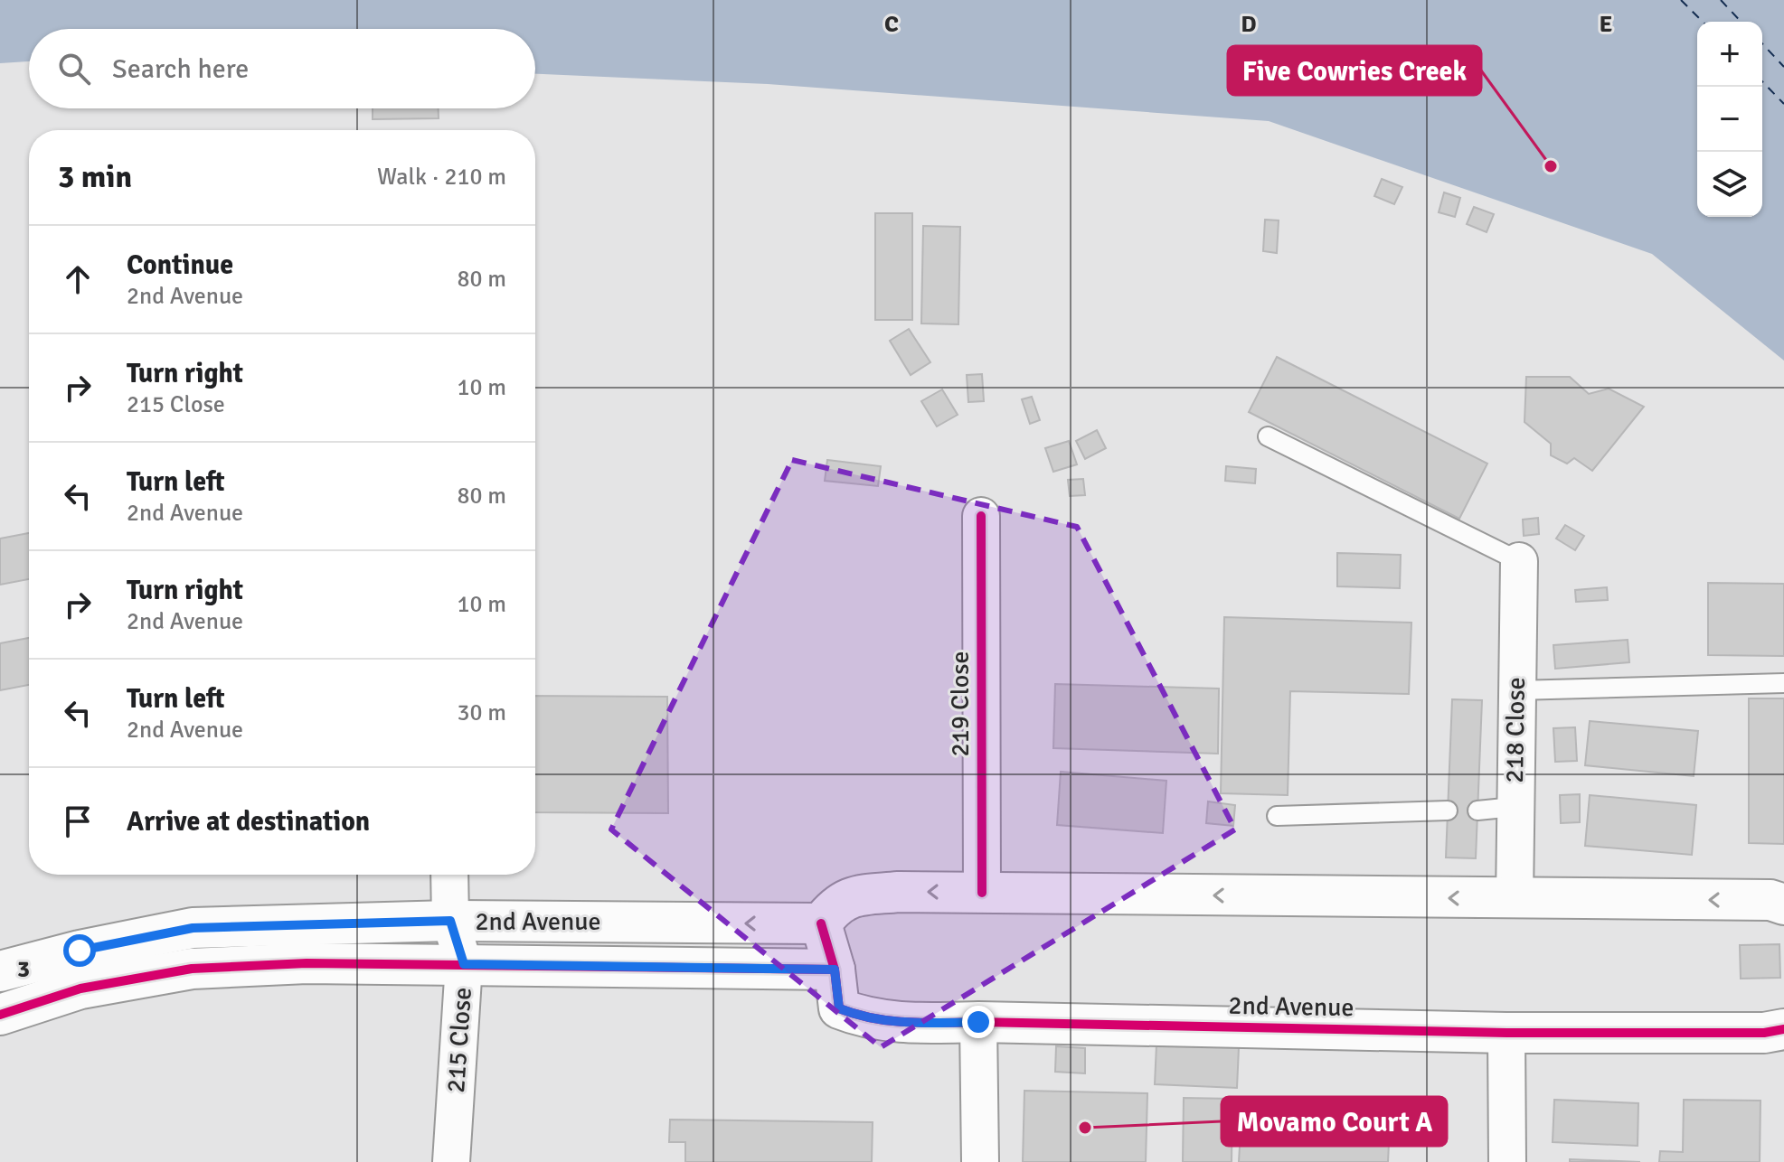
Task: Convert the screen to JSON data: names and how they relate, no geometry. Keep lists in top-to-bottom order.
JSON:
{
  "streets": {
    "street": [
      "219 Close",
      "218 Close",
      "2nd Avenue",
      "215 Close"
    ]
  },
  "crossings": [
    ["2nd Avenue", "215 Close"]
  ],
  "places": ["Five Cowries Creek", "Movamo Court A"],
  "page": {
    "map_buttons": ["+", "−"],
    "search": "Search here",
    "heading": ["3 min", "Walk · 210 m"],
    "list": [
      ["Continue", "2nd Avenue", "80 m"],
      ["Turn right", "215 Close", "10 m"],
      ["Turn left", "2nd Avenue", "80 m"],
      ["Turn right", "2nd Avenue", "10 m"],
      ["Turn left", "2nd Avenue", "30 m"],
      "Arrive at destination"
    ]
  },
  "grid": {
    "columns": ["C", "D", "E"],
    "rows": ["3"]
  }
}
